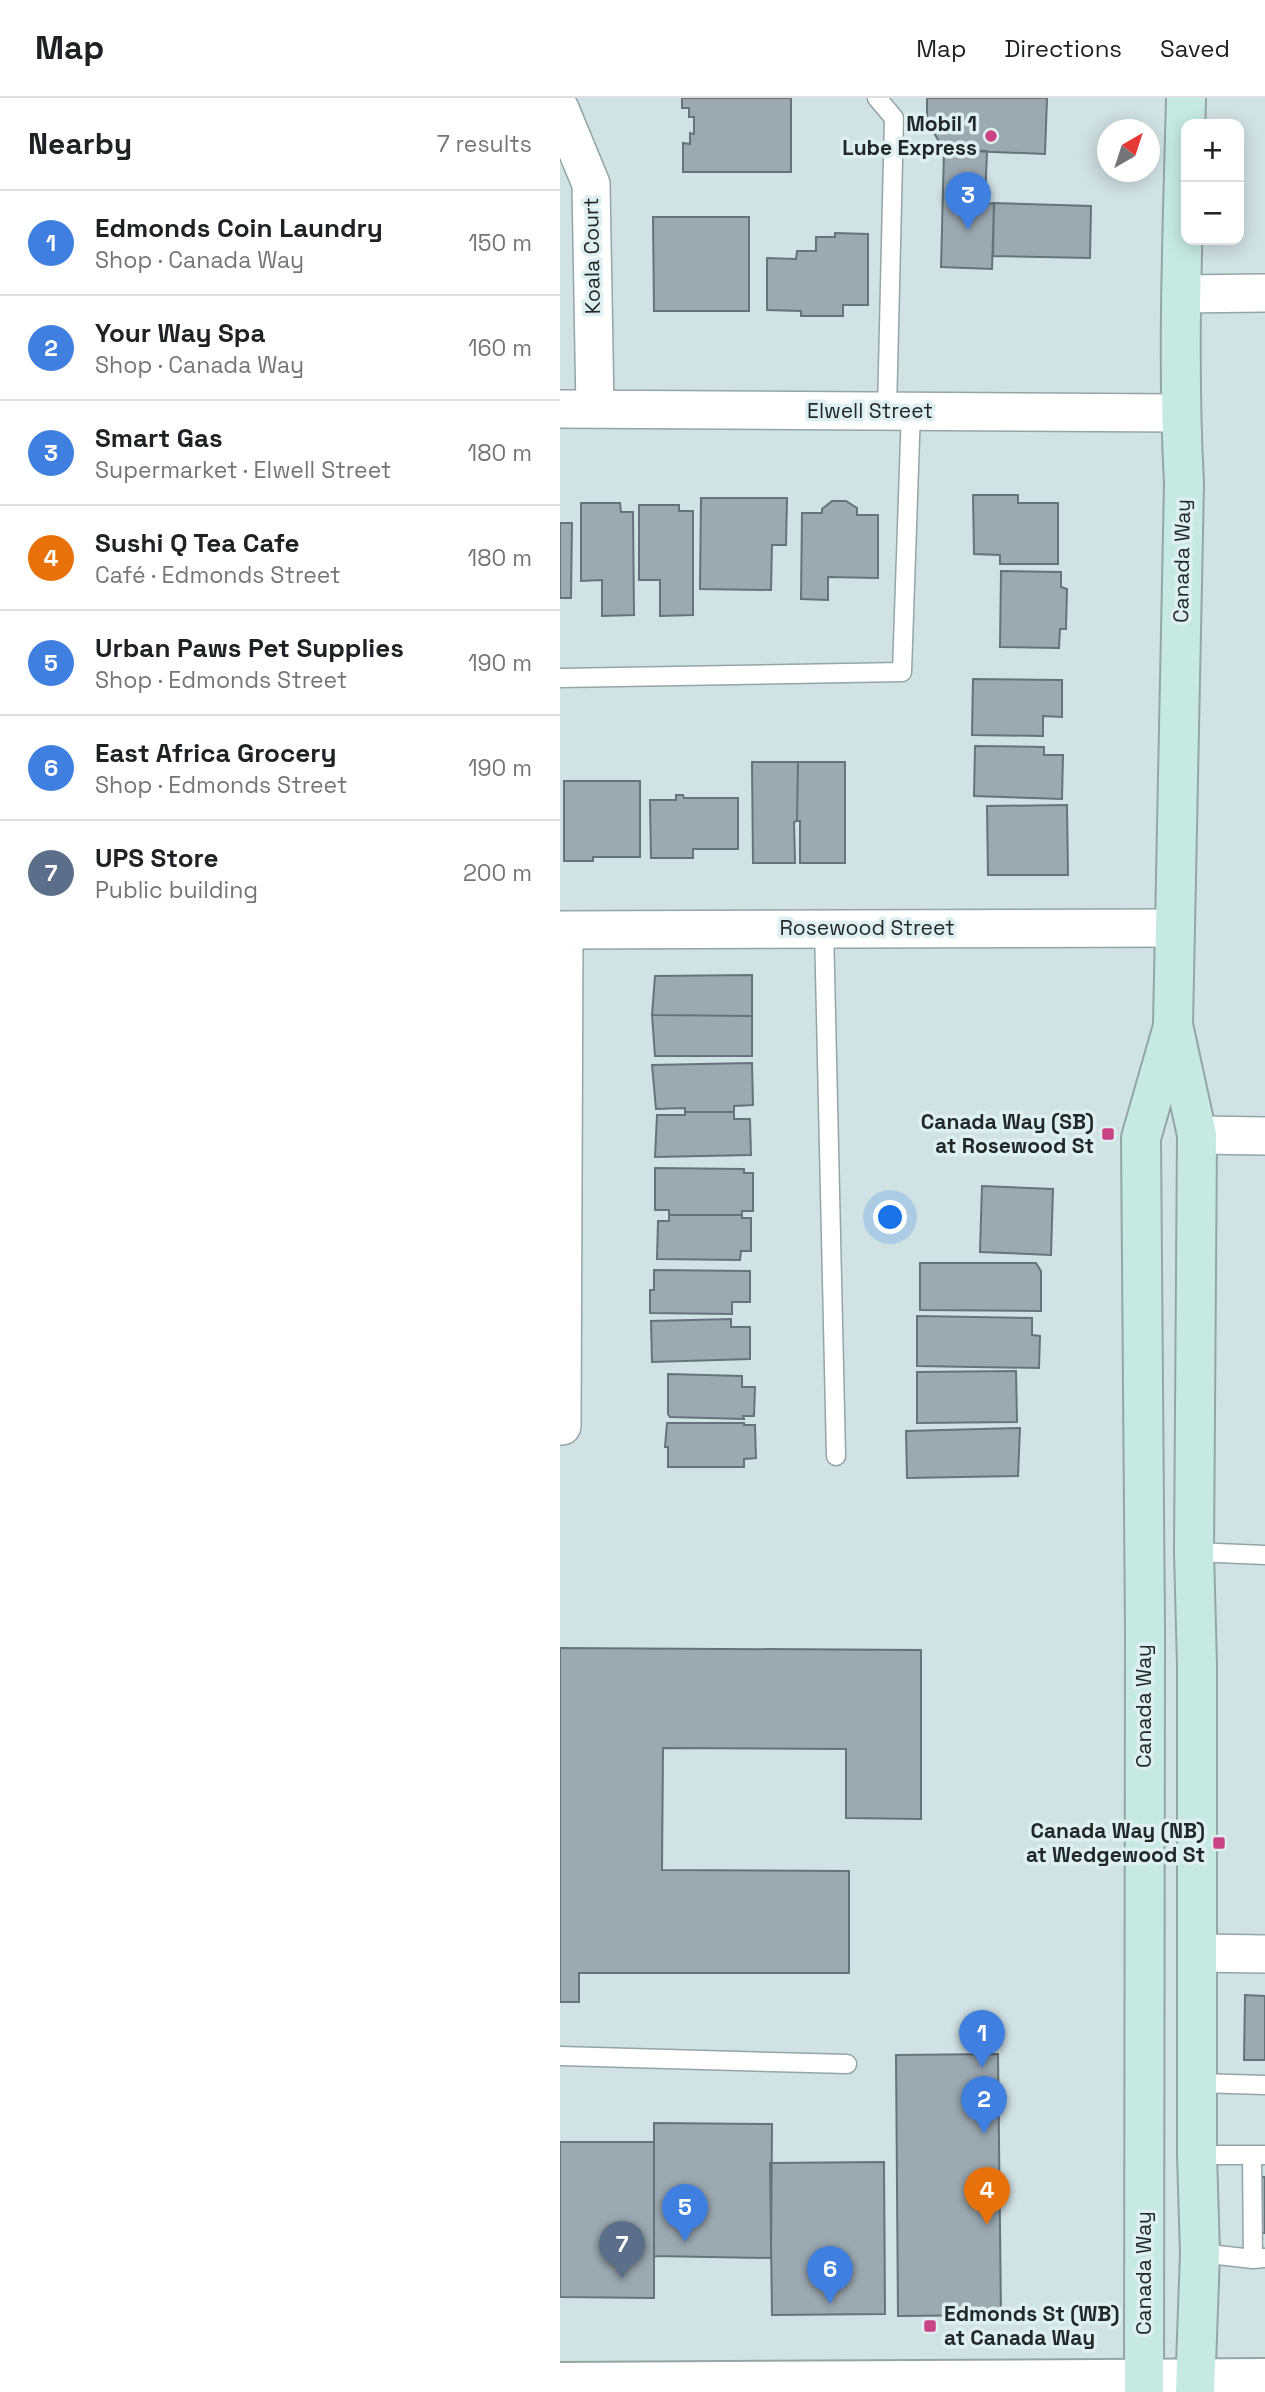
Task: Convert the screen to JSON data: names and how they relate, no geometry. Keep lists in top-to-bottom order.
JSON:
{
  "streets": {
    "main road": ["Canada Way"],
    "street": ["Koala Court", "Elwell Street", "Rosewood Street"]
  },
  "crossings": [
    ["Koala Court", "Elwell Street"],
    ["Elwell Street", "Canada Way"],
    ["Canada Way", "Rosewood Street"]
  ],
  "places": {
    "other": ["Mobil 1 Lube Express"],
    "transit": ["Canada Way (SB) at Rosewood St", "Canada Way (NB) at Wedgewood St", "Edmonds St (WB) at Canada Way"]
  },
  "north": "top right",
  "page": {
    "header": "Map",
    "nav": ["Map", "Directions", "Saved"],
    "heading": ["Nearby", "7 results"],
    "map_buttons": ["+", "−"],
    "pins": [
      "3",
      "1",
      "2",
      "4",
      "5",
      "7",
      "6"
    ],
    "list": [
      {
        "mark": "1",
        "name": "Edmonds Coin Laundry",
        "note": "Shop · Canada Way",
        "value": "150 m"
      },
      {
        "mark": "2",
        "name": "Your Way Spa",
        "note": "Shop · Canada Way",
        "value": "160 m"
      },
      {
        "mark": "3",
        "name": "Smart Gas",
        "note": "Supermarket · Elwell Street",
        "value": "180 m"
      },
      {
        "mark": "4",
        "name": "Sushi Q Tea Cafe",
        "note": "Café · Edmonds Street",
        "value": "180 m"
      },
      {
        "mark": "5",
        "name": "Urban Paws Pet Supplies",
        "note": "Shop · Edmonds Street",
        "value": "190 m"
      },
      {
        "mark": "6",
        "name": "East Africa Grocery",
        "note": "Shop · Edmonds Street",
        "value": "190 m"
      },
      {
        "mark": "7",
        "name": "UPS Store",
        "note": "Public building",
        "value": "200 m"
      }
    ]
  }
}
